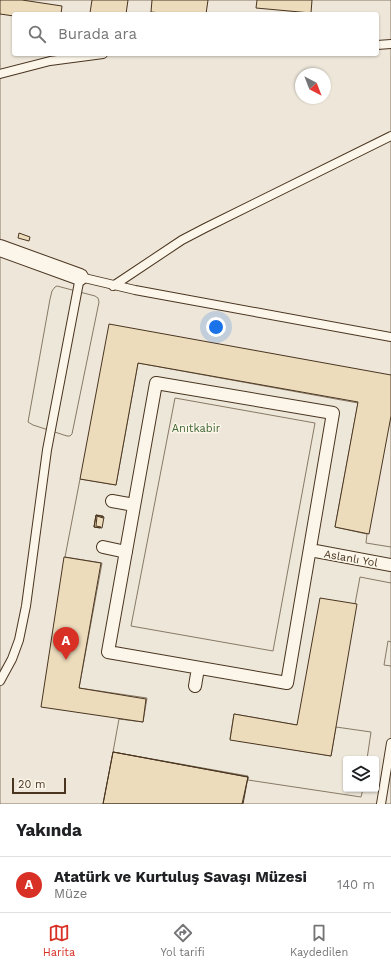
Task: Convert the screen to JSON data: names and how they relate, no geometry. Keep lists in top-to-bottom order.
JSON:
{
  "streets": {
    "street": ["Aslanlı Yol"]
  },
  "parks": ["Anıtkabir"],
  "scale_bar": "20 m",
  "north": "bottom right",
  "page": {
    "search": "Burada ara",
    "pins": "A",
    "scale": "20 m",
    "heading": "Yakında",
    "list": [
      {
        "mark": "A",
        "name": "Atatürk ve Kurtuluş Savaşı Müzesi",
        "note": "Müze",
        "value": "140 m"
      }
    ],
    "nav": ["Harita", "Yol tarifi", "Kaydedilen"]
  }
}
